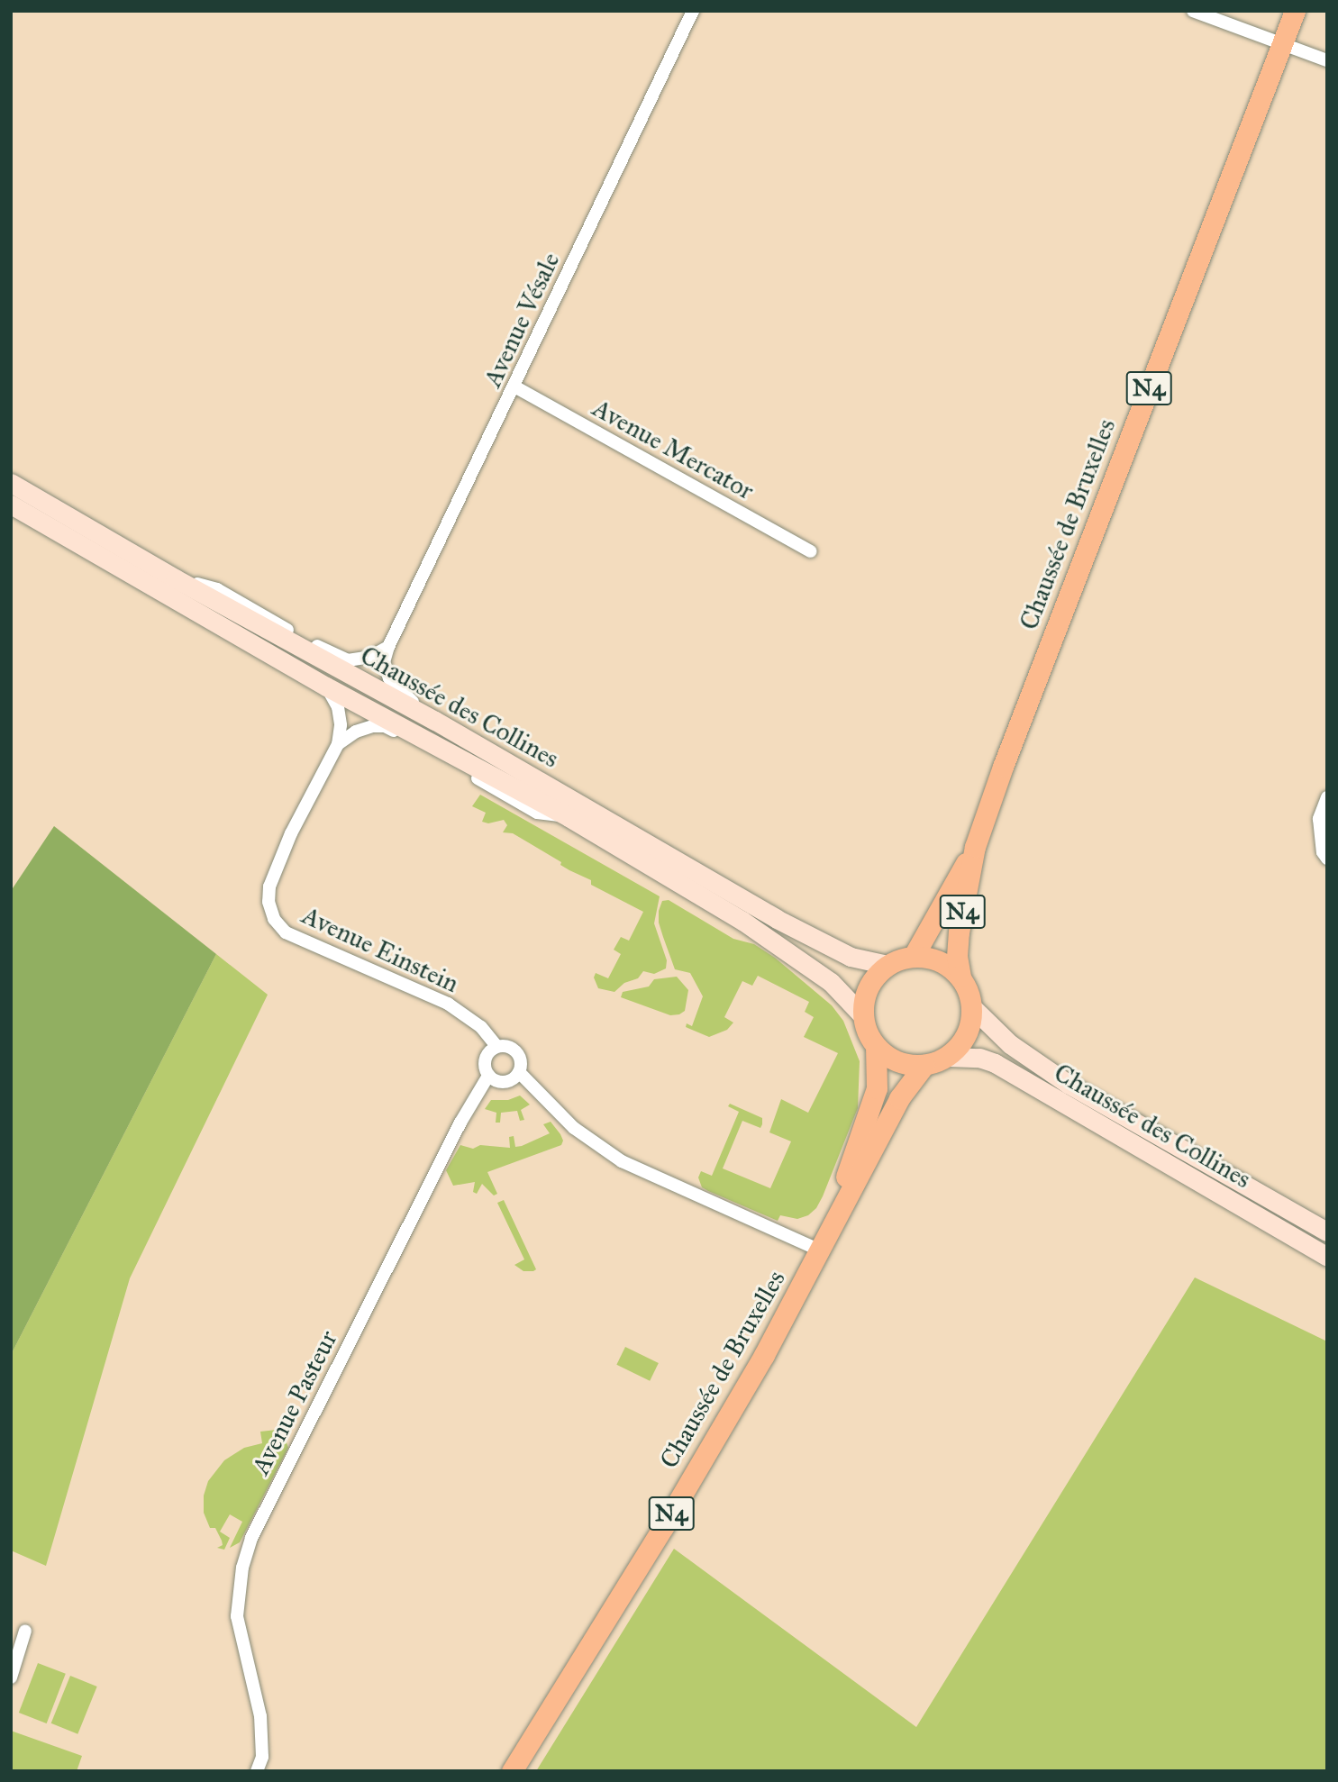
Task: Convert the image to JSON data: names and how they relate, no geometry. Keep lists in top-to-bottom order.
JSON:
{
  "streets": {
    "main road": ["N4", "Chaussée de Bruxelles", "Chaussée des Collines"],
    "street": [
      "Avenue Vésale",
      "Avenue Mercator",
      "Avenue Einstein",
      "Avenue Pasteur"
    ]
  },
  "crossings": [
    ["Avenue Vésale", "Avenue Mercator"],
    ["Avenue Vésale", "Chaussée des Collines"],
    ["N4", "Chaussée de Bruxelles"],
    ["N4", "Chaussée des Collines"],
    ["Chaussée de Bruxelles", "Chaussée des Collines"],
    ["Chaussée de Bruxelles", "Avenue Einstein"],
    ["Chaussée des Collines", "Avenue Einstein"],
    ["Avenue Einstein", "Avenue Pasteur"]
  ]
}
